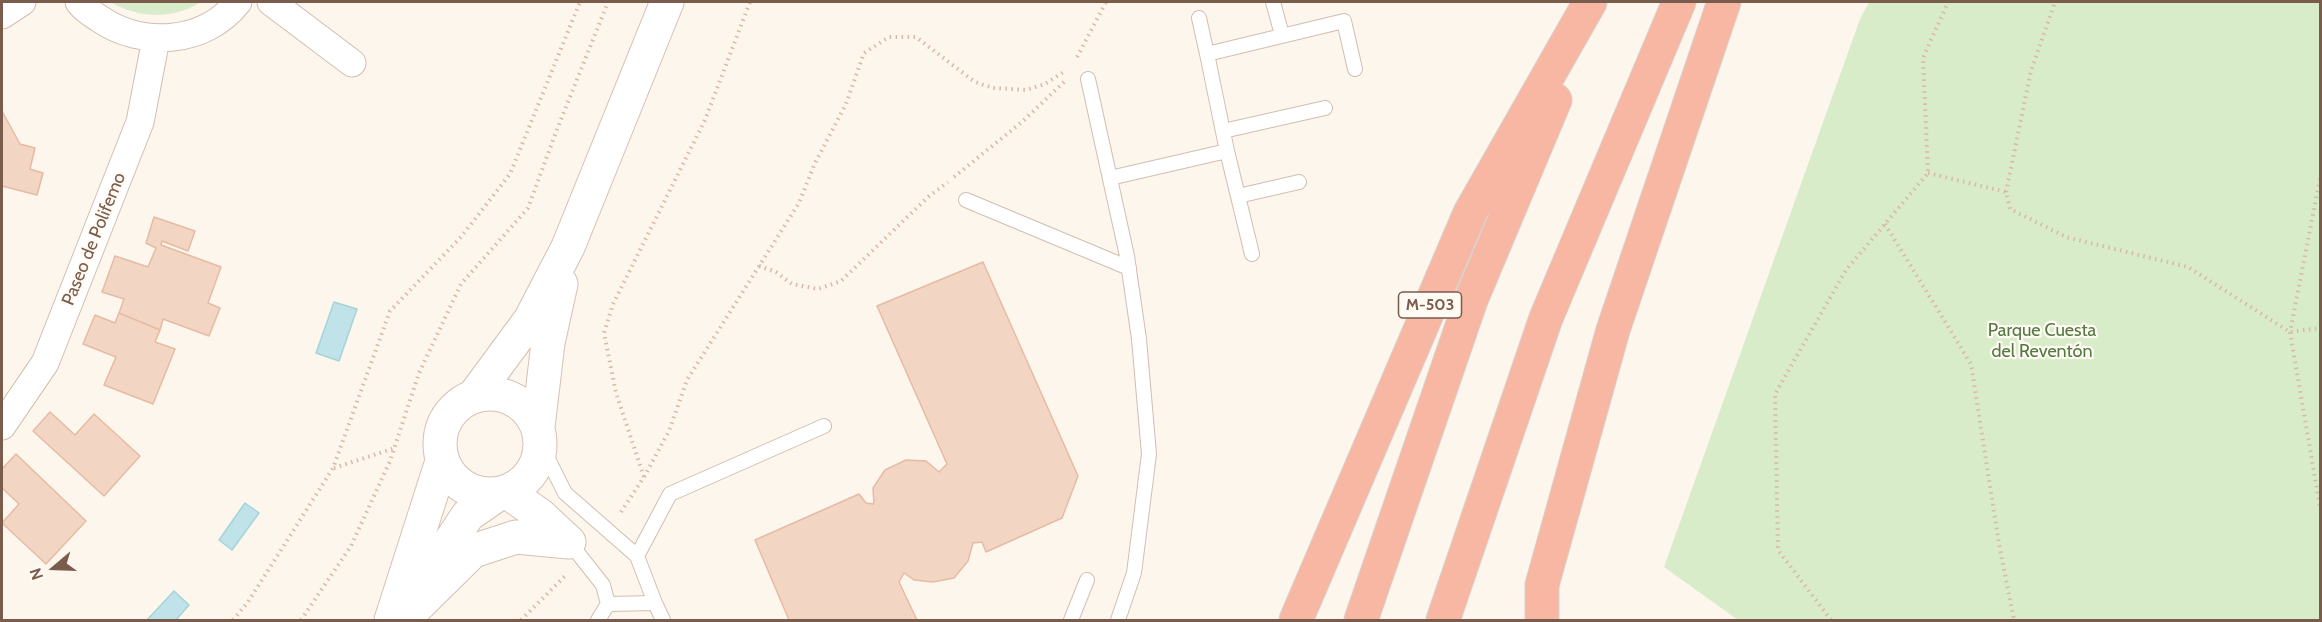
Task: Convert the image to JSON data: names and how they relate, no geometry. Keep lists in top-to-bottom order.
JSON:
{
  "streets": {
    "highway": ["M-503"],
    "street": ["Paseo de Polifemo"]
  },
  "parks": ["Parque Cuesta del Reventón"],
  "north": "left"
}
